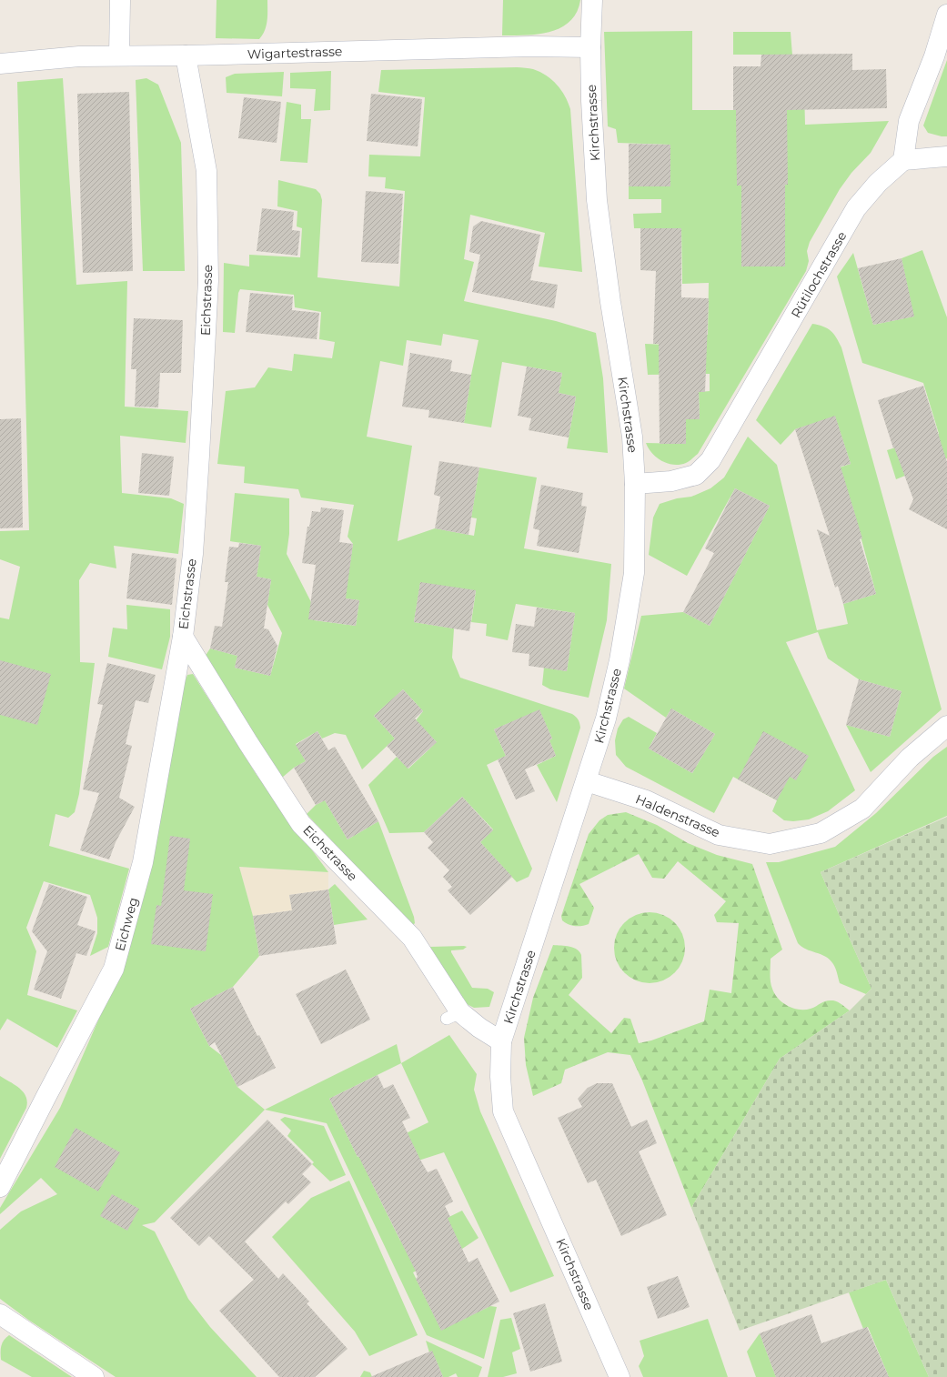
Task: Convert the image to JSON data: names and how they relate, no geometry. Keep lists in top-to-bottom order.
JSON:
{
  "streets": {
    "street": [
      "Wigartestrasse",
      "Kirchstrasse",
      "Rütilochstrasse",
      "Eichstrasse",
      "Haldenstrasse",
      "Eichweg"
    ]
  },
  "crossings": [
    ["Wigartestrasse", "Kirchstrasse"],
    ["Wigartestrasse", "Eichstrasse"],
    ["Kirchstrasse", "Rütilochstrasse"],
    ["Kirchstrasse", "Eichstrasse"],
    ["Kirchstrasse", "Haldenstrasse"],
    ["Eichstrasse", "Eichweg"]
  ]
}
